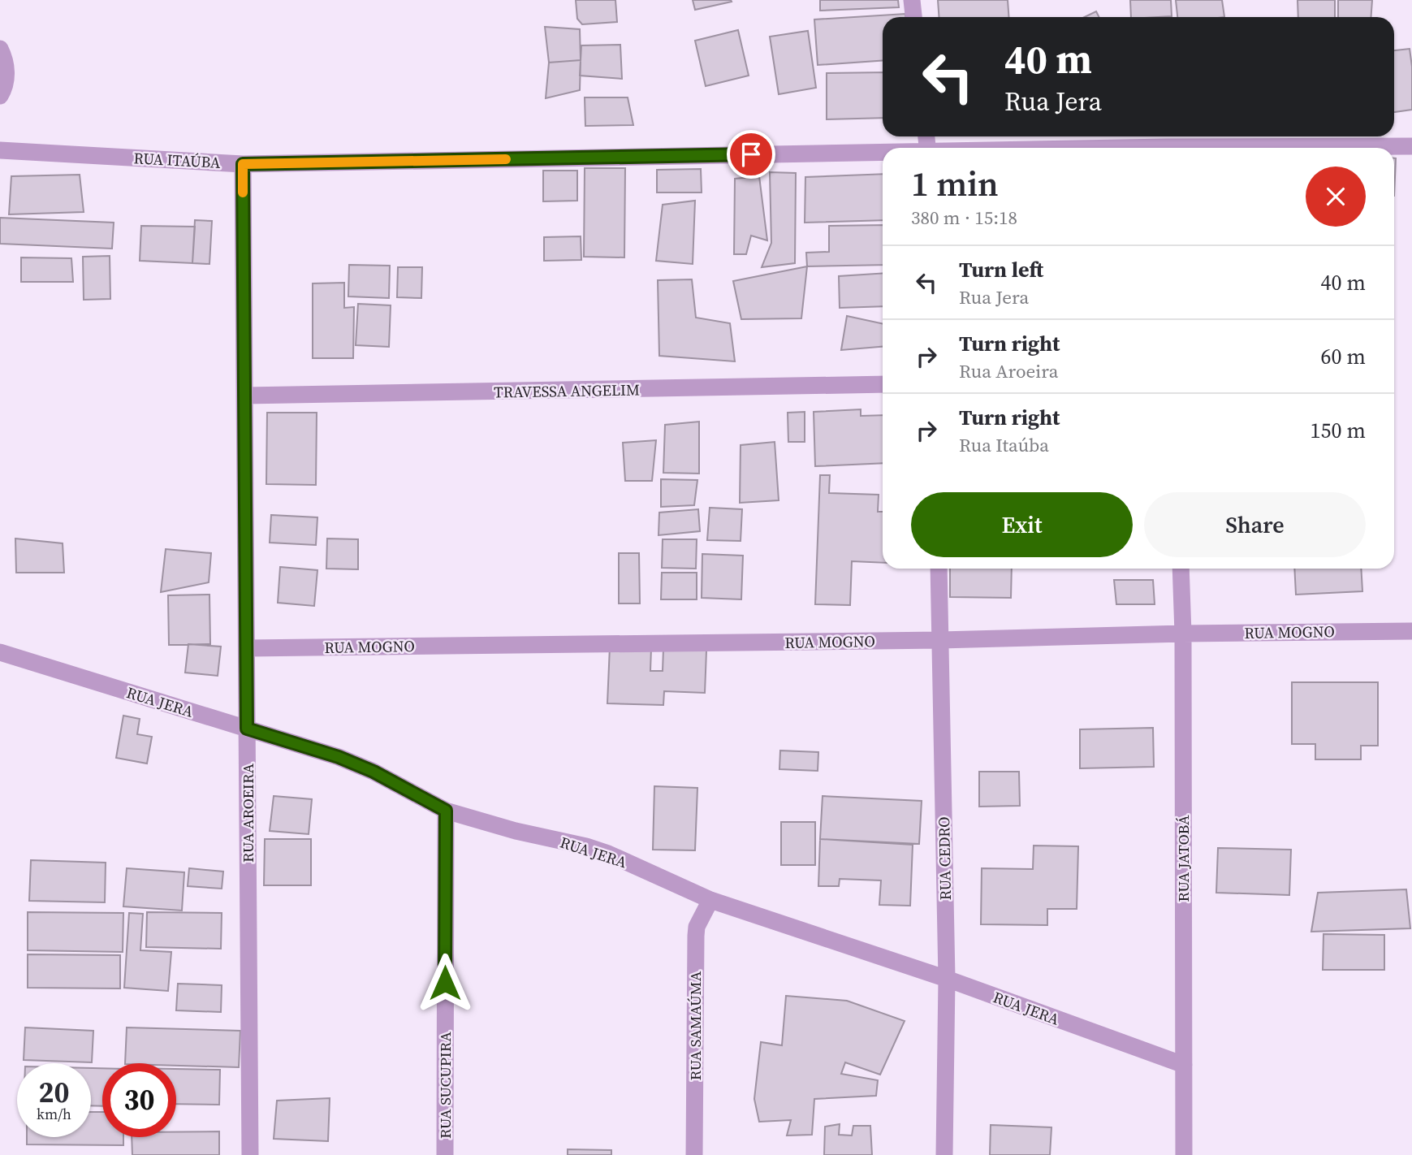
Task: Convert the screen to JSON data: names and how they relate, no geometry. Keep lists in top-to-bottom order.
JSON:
{
  "streets": {
    "street": [
      "RUA ITAÚBA",
      "TRAVESSA ANGELIM",
      "RUA MOGNO",
      "RUA JERA",
      "RUA AROEIRA",
      "RUA CEDRO",
      "RUA JATOBÁ",
      "RUA SAMAÚMA",
      "RUA SUCUPIRA"
    ]
  },
  "crossings": [
    ["RUA ITAÚBA", "RUA AROEIRA"],
    ["TRAVESSA ANGELIM", "RUA AROEIRA"],
    ["RUA MOGNO", "RUA AROEIRA"],
    ["RUA MOGNO", "RUA CEDRO"],
    ["RUA MOGNO", "RUA JATOBÁ"],
    ["RUA JERA", "RUA AROEIRA"],
    ["RUA JERA", "RUA CEDRO"],
    ["RUA JERA", "RUA JATOBÁ"],
    ["RUA JERA", "RUA SAMAÚMA"],
    ["RUA JERA", "RUA SUCUPIRA"]
  ],
  "page": {
    "turn": ["40 m", "Rua Jera"],
    "heading": ["1 min", "380 m · 15:18"],
    "list": [
      {
        "name": "Turn left",
        "note": "Rua Jera",
        "value": "40 m"
      },
      {
        "name": "Turn right",
        "note": "Rua Aroeira",
        "value": "60 m"
      },
      {
        "name": "Turn right",
        "note": "Rua Itaúba",
        "value": "150 m"
      }
    ],
    "buttons": ["Exit", "Share"],
    "speed": "20 km/h",
    "limit": "30"
  }
}
